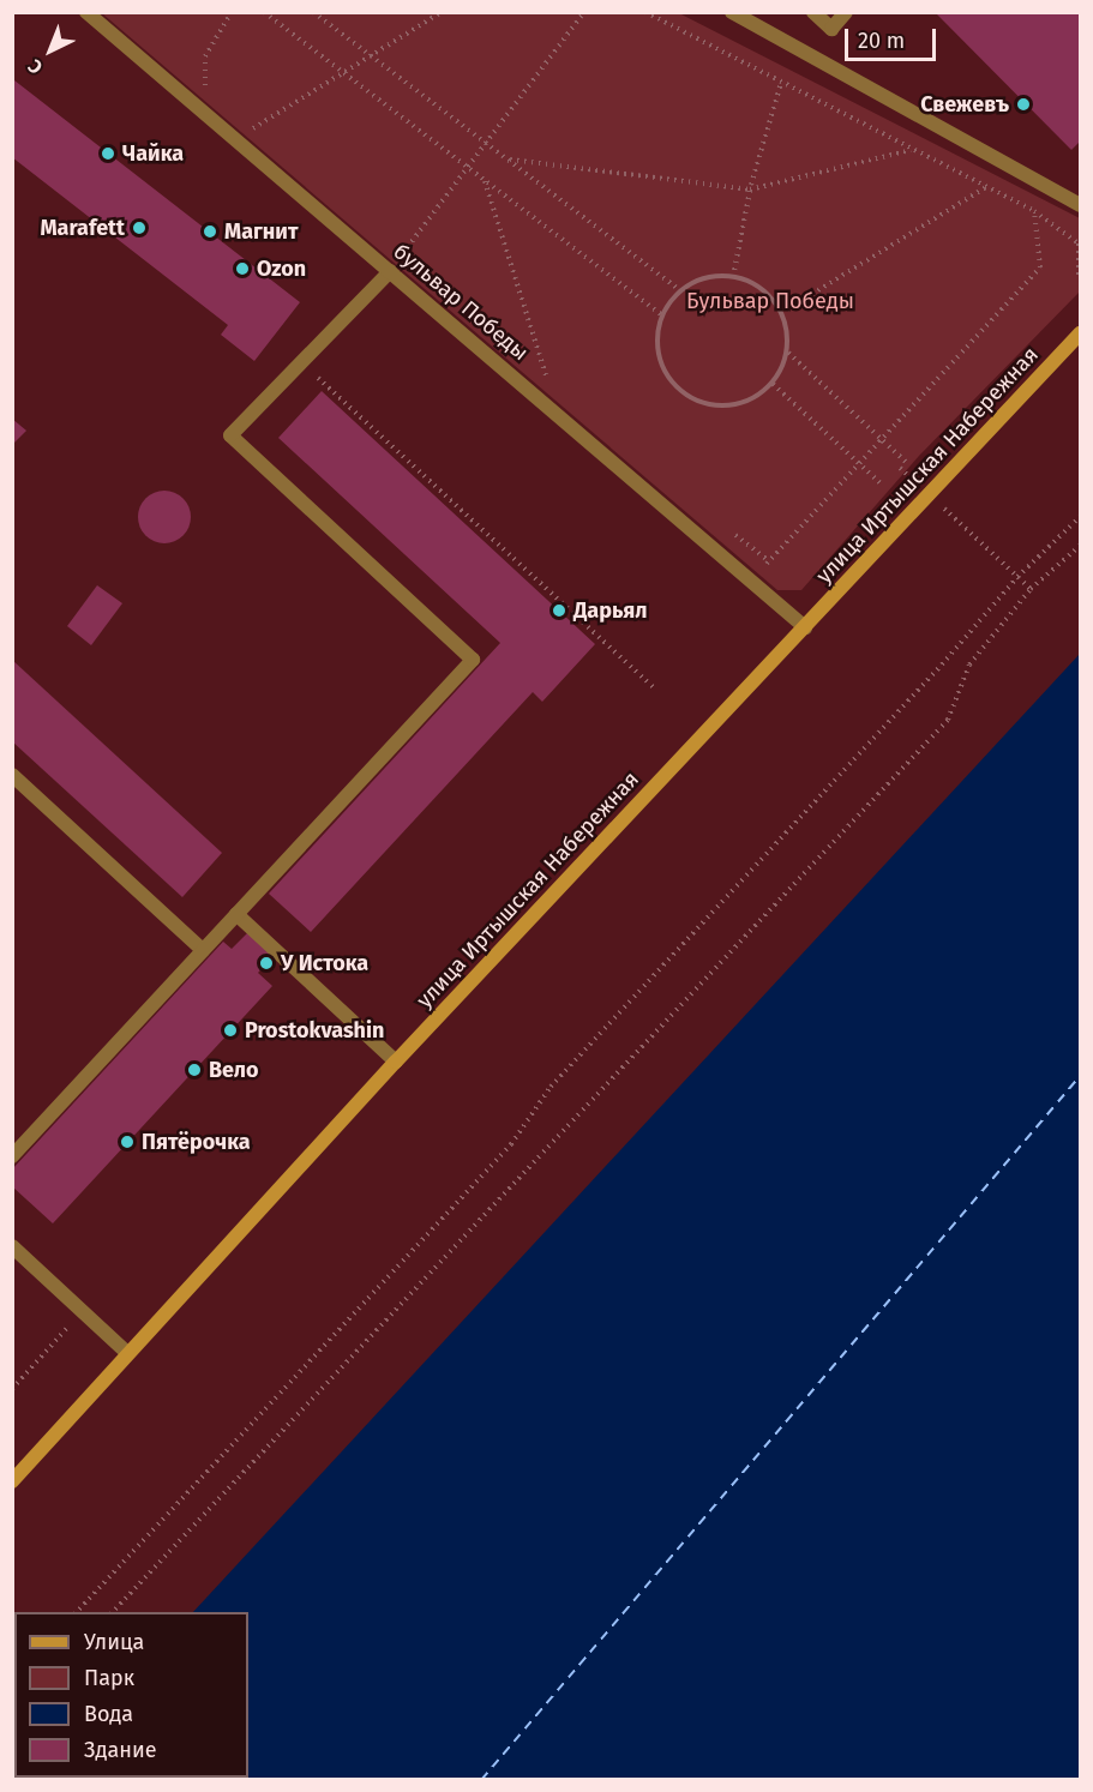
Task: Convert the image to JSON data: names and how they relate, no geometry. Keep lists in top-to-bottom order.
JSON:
{
  "streets": {
    "main road": ["улица Иртышская Набережная"],
    "street": ["бульвар Победы"]
  },
  "crossings": [
    ["бульвар Победы", "улица Иртышская Набережная"]
  ],
  "parks": ["Бульвар Победы"],
  "places": [
    "Свежевъ",
    "Чайка",
    "Marafett",
    "Магнит",
    "Ozon",
    "Дарьял",
    "У Истока",
    "Prostokvashin",
    "Вело",
    "Пятёрочка"
  ],
  "legend": [
    "Улица",
    "Парк",
    "Вода",
    "Здание"
  ],
  "scale_bar": "20 m",
  "north": "bottom left"
}
